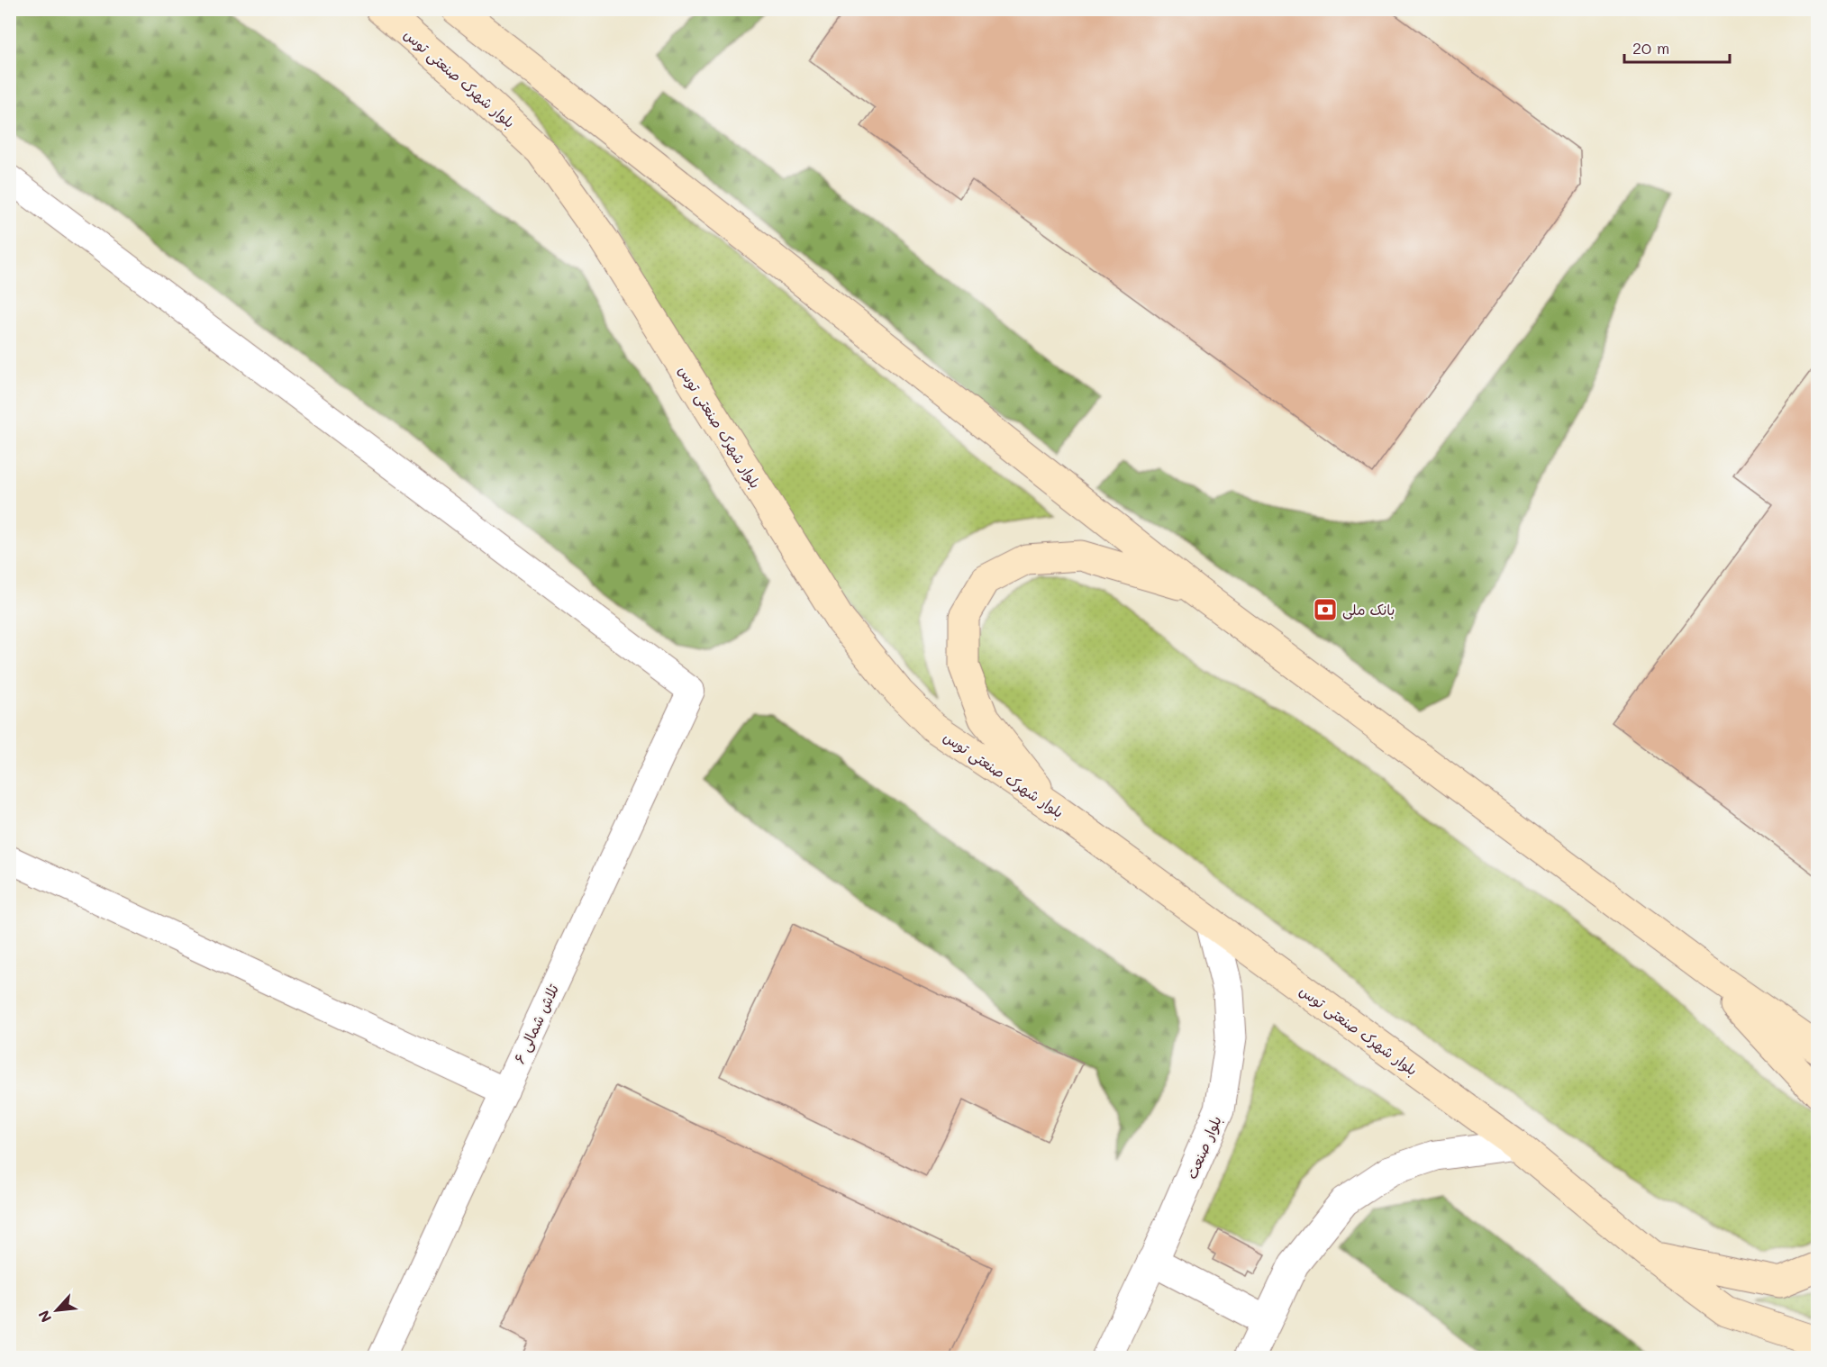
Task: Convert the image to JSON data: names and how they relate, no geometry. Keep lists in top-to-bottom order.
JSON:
{
  "streets": {
    "main road": ["بلوار شهرک صنعتی توس"],
    "street": ["تلاش شمالی ۶", "بلوار صنعت"]
  },
  "crossings": [
    ["بلوار شهرک صنعتی توس", "بلوار صنعت"]
  ],
  "places": {
    "bank": ["بانک ملی"]
  },
  "scale_bar": "20 m",
  "north": "bottom left"
}
